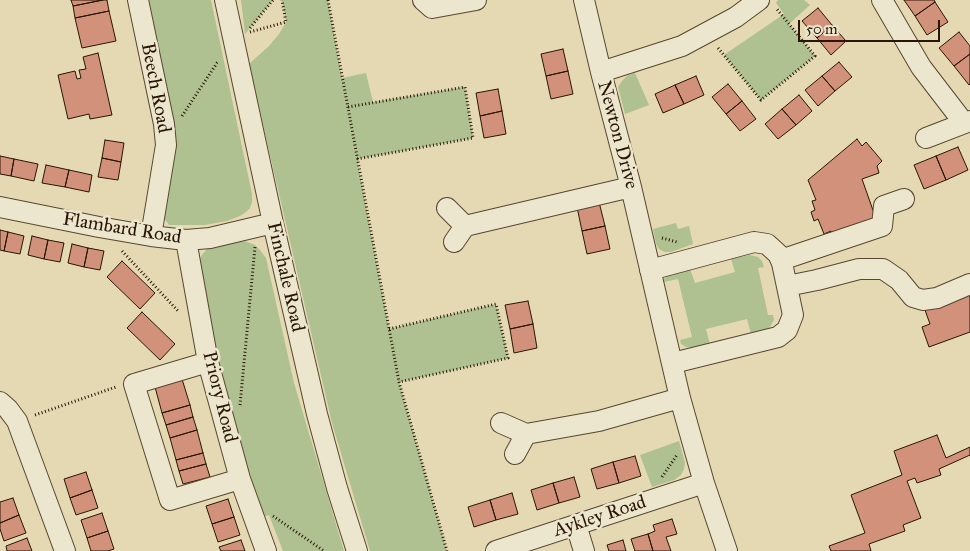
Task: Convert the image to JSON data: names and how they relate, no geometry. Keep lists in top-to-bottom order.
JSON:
{
  "streets": {
    "street": [
      "Beech Road",
      "Newton Drive",
      "Flambard Road",
      "Finchale Road",
      "Priory Road",
      "Aykley Road"
    ]
  },
  "crossings": [
    ["Beech Road", "Flambard Road"],
    ["Newton Drive", "Aykley Road"],
    ["Flambard Road", "Finchale Road"],
    ["Flambard Road", "Priory Road"]
  ],
  "scale_bar": "50 m"
}
